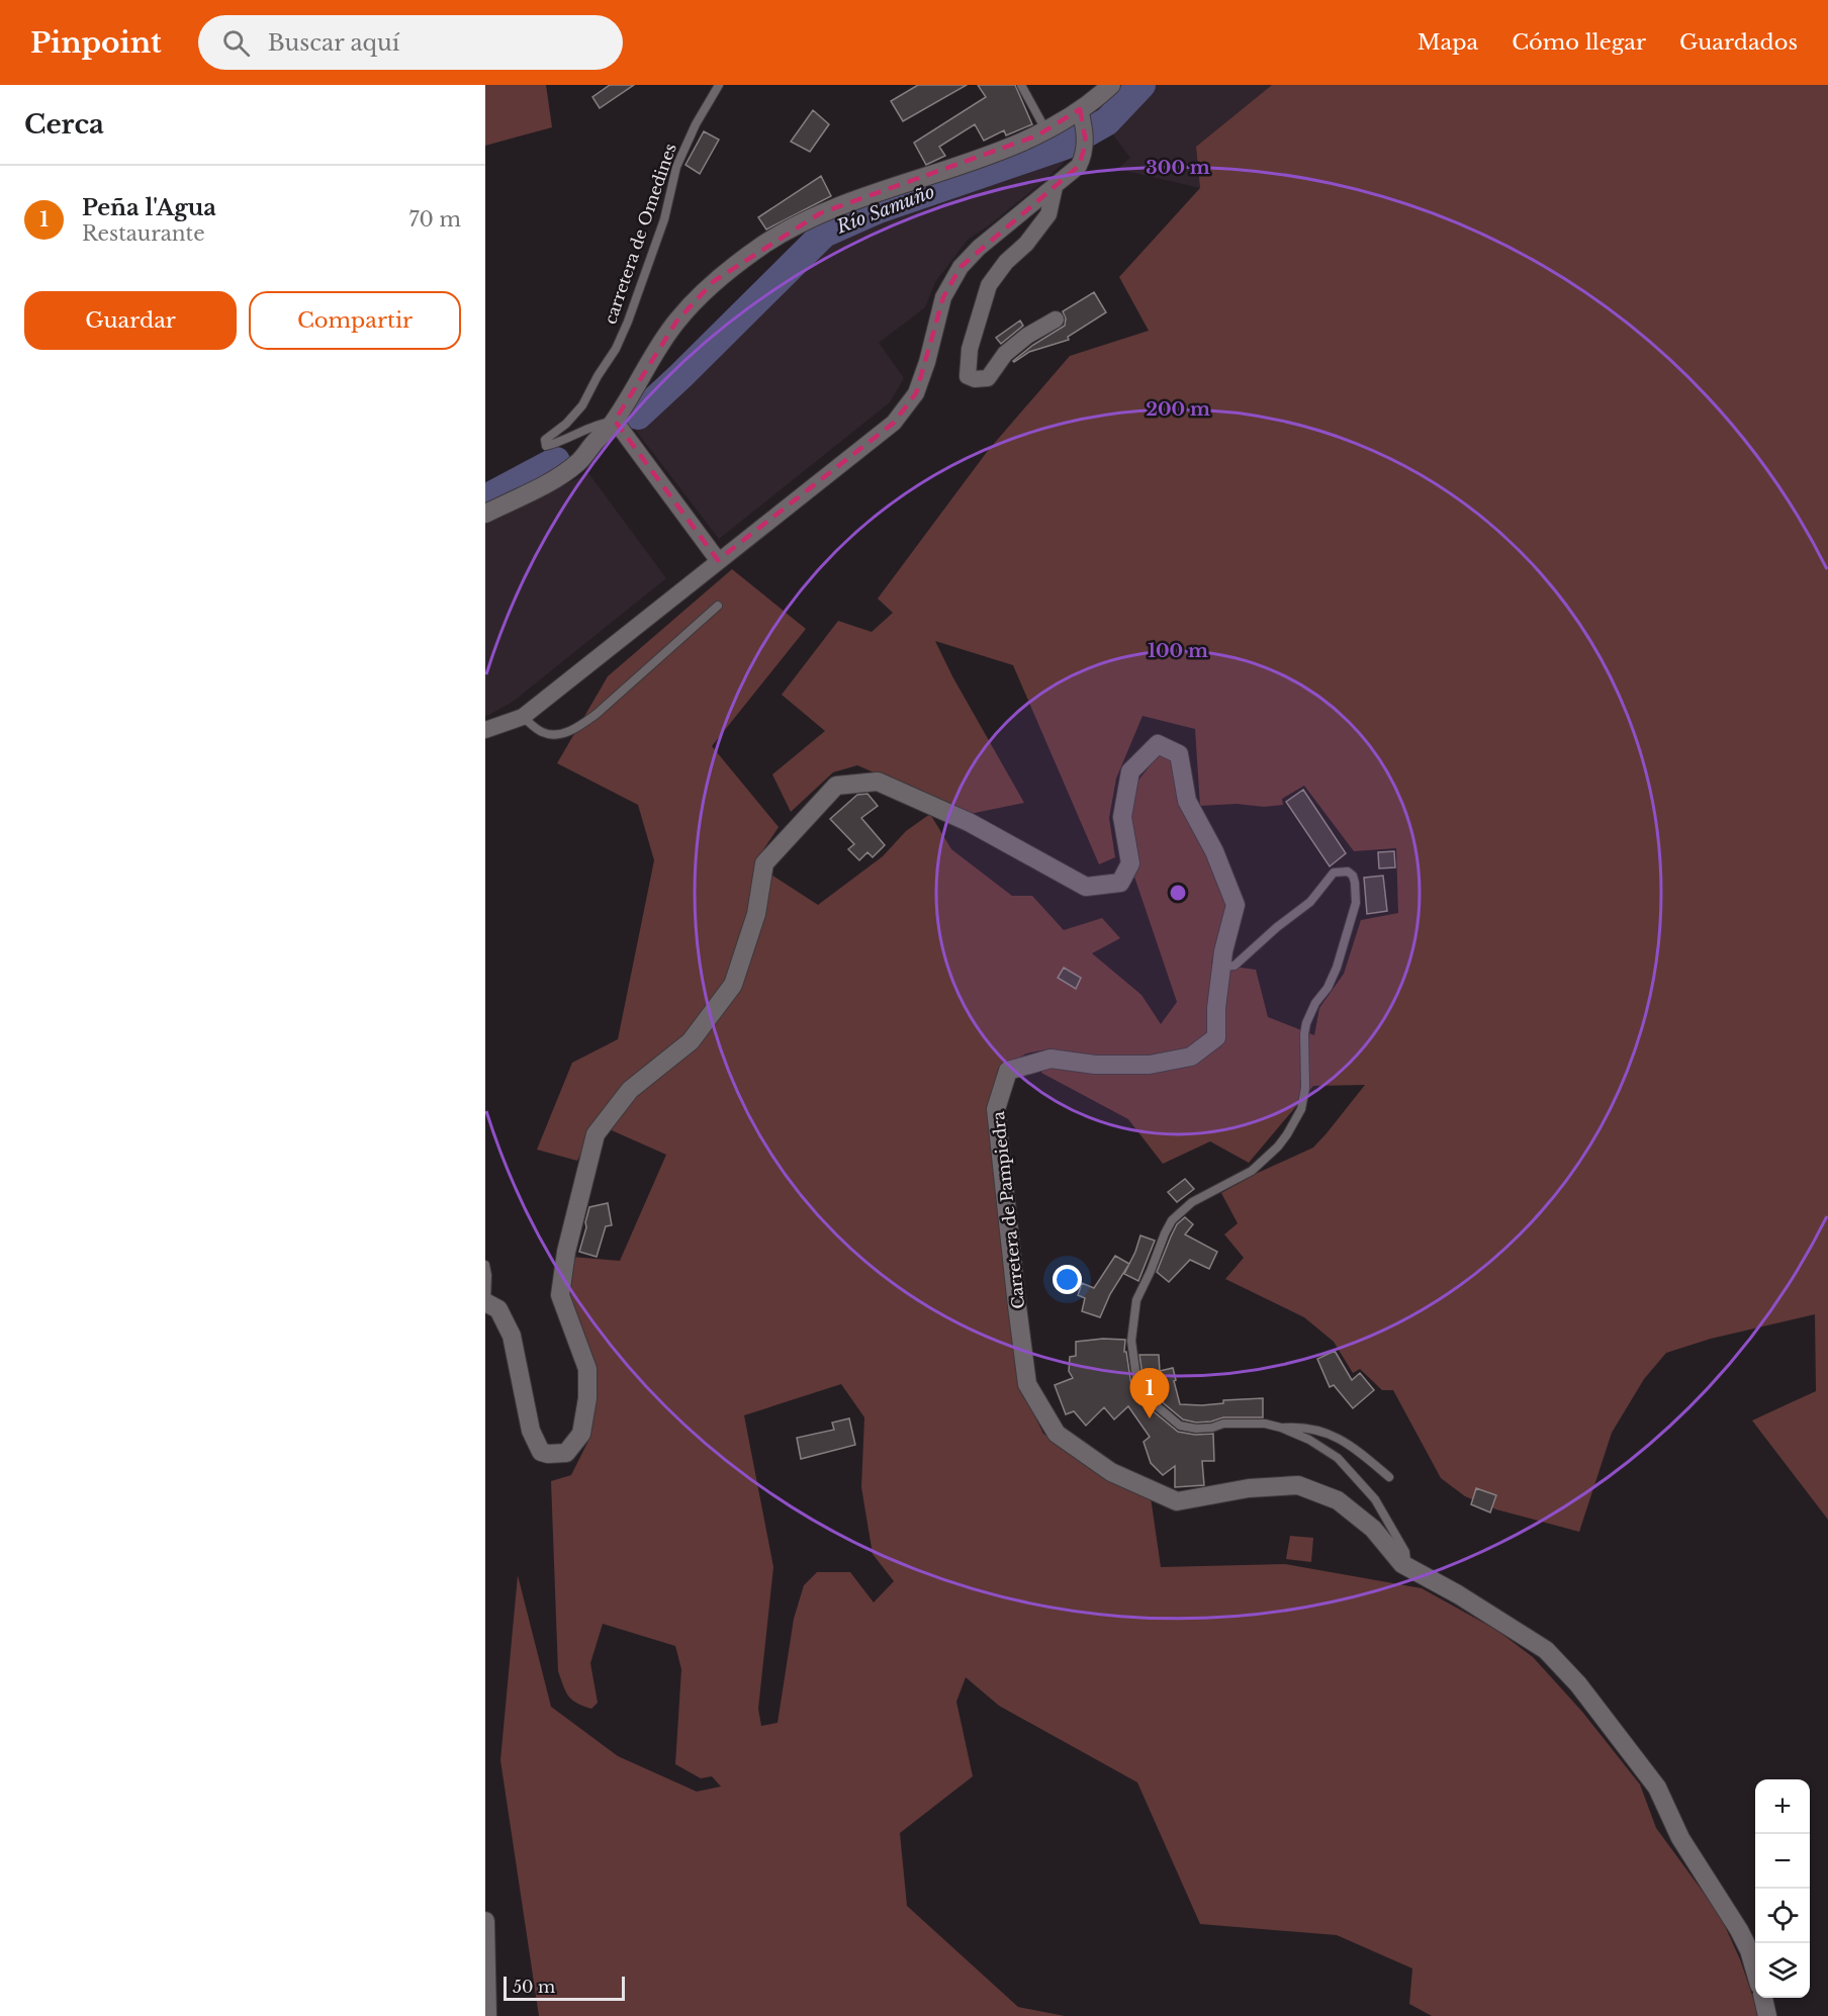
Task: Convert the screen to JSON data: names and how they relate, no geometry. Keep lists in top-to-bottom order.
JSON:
{
  "streets": {
    "street": ["Carretera de Pampiedra"],
    "lane": ["carretera de Omedines"]
  },
  "water": ["Río Samuño"],
  "scale_bar": "50 m",
  "page": {
    "header": "Pinpoint",
    "search": "Buscar aquí",
    "nav": ["Mapa", "Cómo llegar", "Guardados"],
    "heading": "Cerca",
    "list": [
      {
        "mark": "1",
        "name": "Peña l'Agua",
        "note": "Restaurante",
        "value": "70 m"
      }
    ],
    "buttons": ["Guardar", "Compartir"],
    "pins": "1",
    "map_buttons": ["+", "−"],
    "scale": "50 m"
  },
  "rings": ["300 m", "200 m", "100 m"]
}
